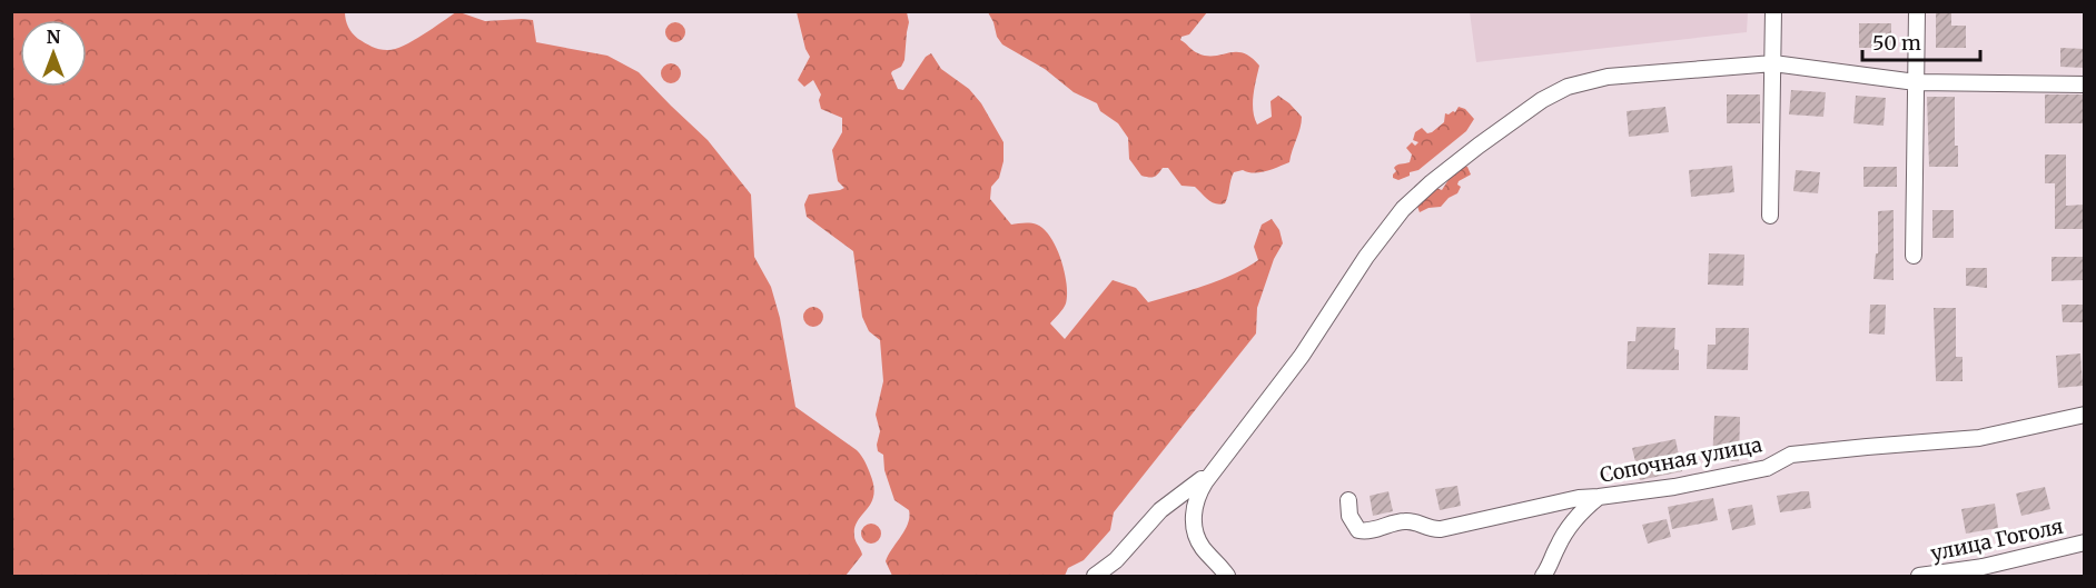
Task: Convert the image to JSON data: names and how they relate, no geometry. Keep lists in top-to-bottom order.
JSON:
{
  "streets": {
    "street": ["Сопочная улица", "улица Гоголя"]
  },
  "scale_bar": "50 m",
  "north": "top"
}
